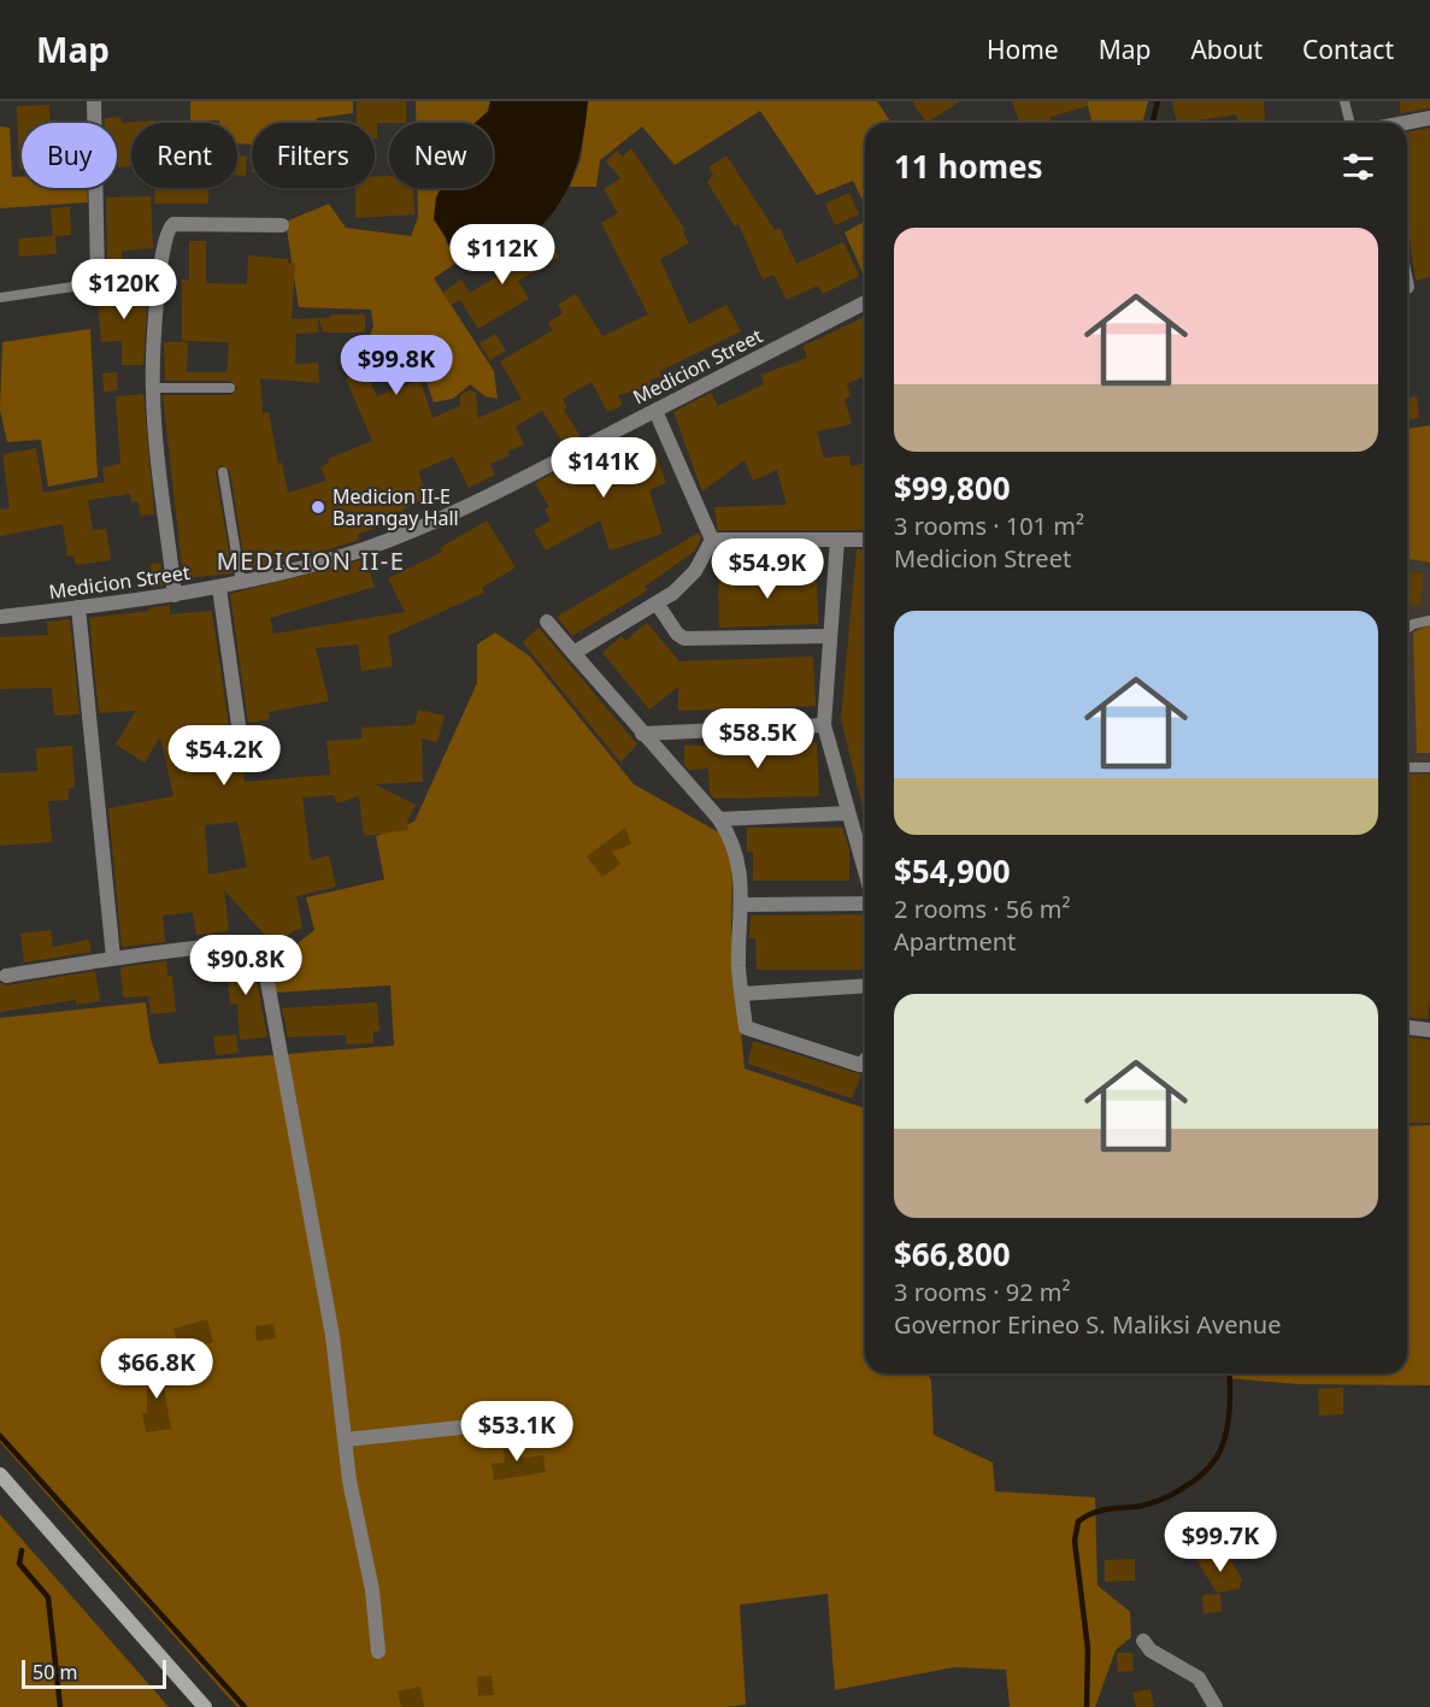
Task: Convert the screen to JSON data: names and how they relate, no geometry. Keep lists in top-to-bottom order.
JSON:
{
  "streets": {
    "street": ["Medicion Street"]
  },
  "districts": ["MEDICION II-E"],
  "places": ["Medicion II-E Barangay Hall"],
  "scale_bar": "50 m",
  "page": {
    "header": "Map",
    "nav": [
      "Home",
      "Map",
      "About",
      "Contact"
    ],
    "chip": [
      "Buy",
      "Rent",
      "Filters",
      "New"
    ],
    "heading": "11 homes",
    "list": [
      {
        "name": "$99,800",
        "note": "3 rooms · 101 m² · Medicion Street"
      },
      {
        "name": "$54,900",
        "note": "2 rooms · 56 m² · Apartment"
      },
      {
        "name": "$66,800",
        "note": "3 rooms · 92 m² · Governor Erineo S. Maliksi Avenue"
      }
    ],
    "price": [
      "$112K",
      "$120K",
      "$99.8K",
      "$141K",
      "$54.9K",
      "$58.5K",
      "$54.2K",
      "$90.8K",
      "$66.8K",
      "$53.1K",
      "$99.7K"
    ],
    "scale": "50 m"
  }
}
